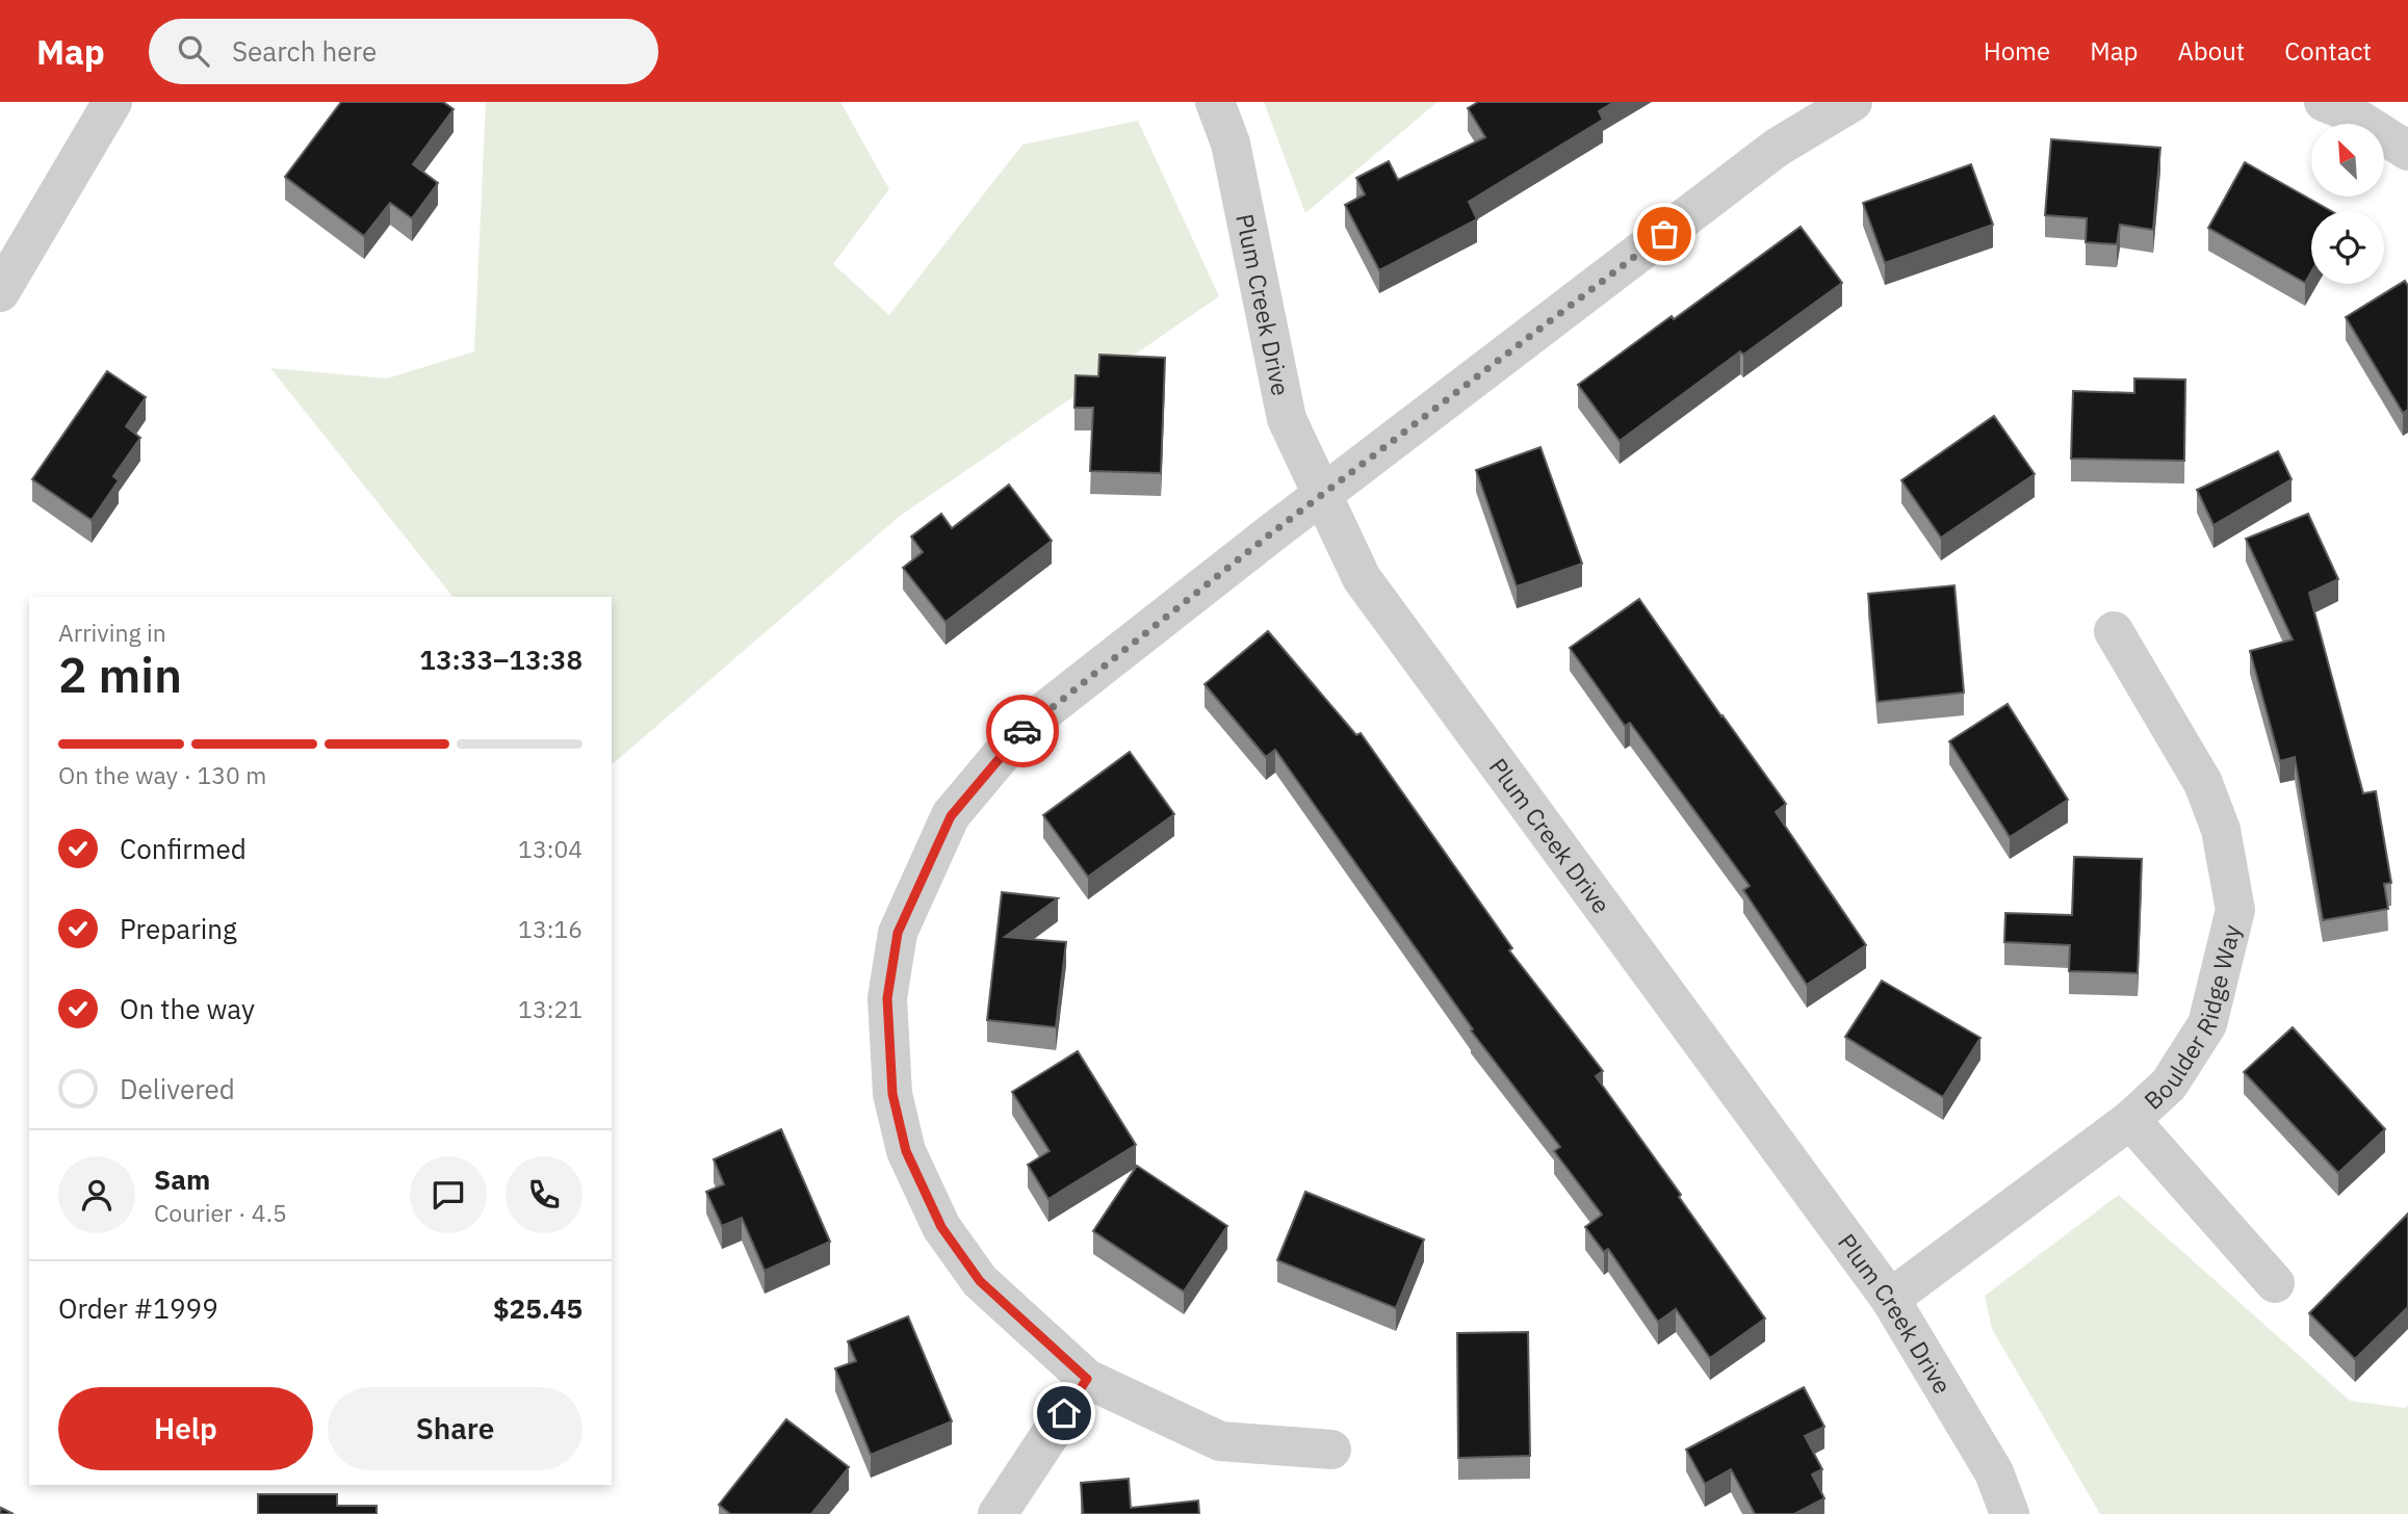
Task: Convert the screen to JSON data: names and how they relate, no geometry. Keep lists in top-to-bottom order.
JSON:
{
  "streets": {
    "street": ["Plum Creek Drive", "Boulder Ridge Way"]
  },
  "crossings": [
    ["Plum Creek Drive", "Boulder Ridge Way"]
  ],
  "north": "top left",
  "page": {
    "header": "Map",
    "search": "Search here",
    "nav": [
      "Home",
      "Map",
      "About",
      "Contact"
    ],
    "heading": ["2 min", "Arriving in", "13:33–13:38"],
    "panel": [
      "Sam",
      "Courier · 4.5",
      "Order #1999",
      "$25.45"
    ],
    "bar": "On the way · 130 m",
    "list": [
      ["Confirmed", "13:04"],
      ["Preparing", "13:16"],
      ["On the way", "13:21"],
      "Delivered"
    ],
    "buttons": ["Help", "Share"]
  }
}
